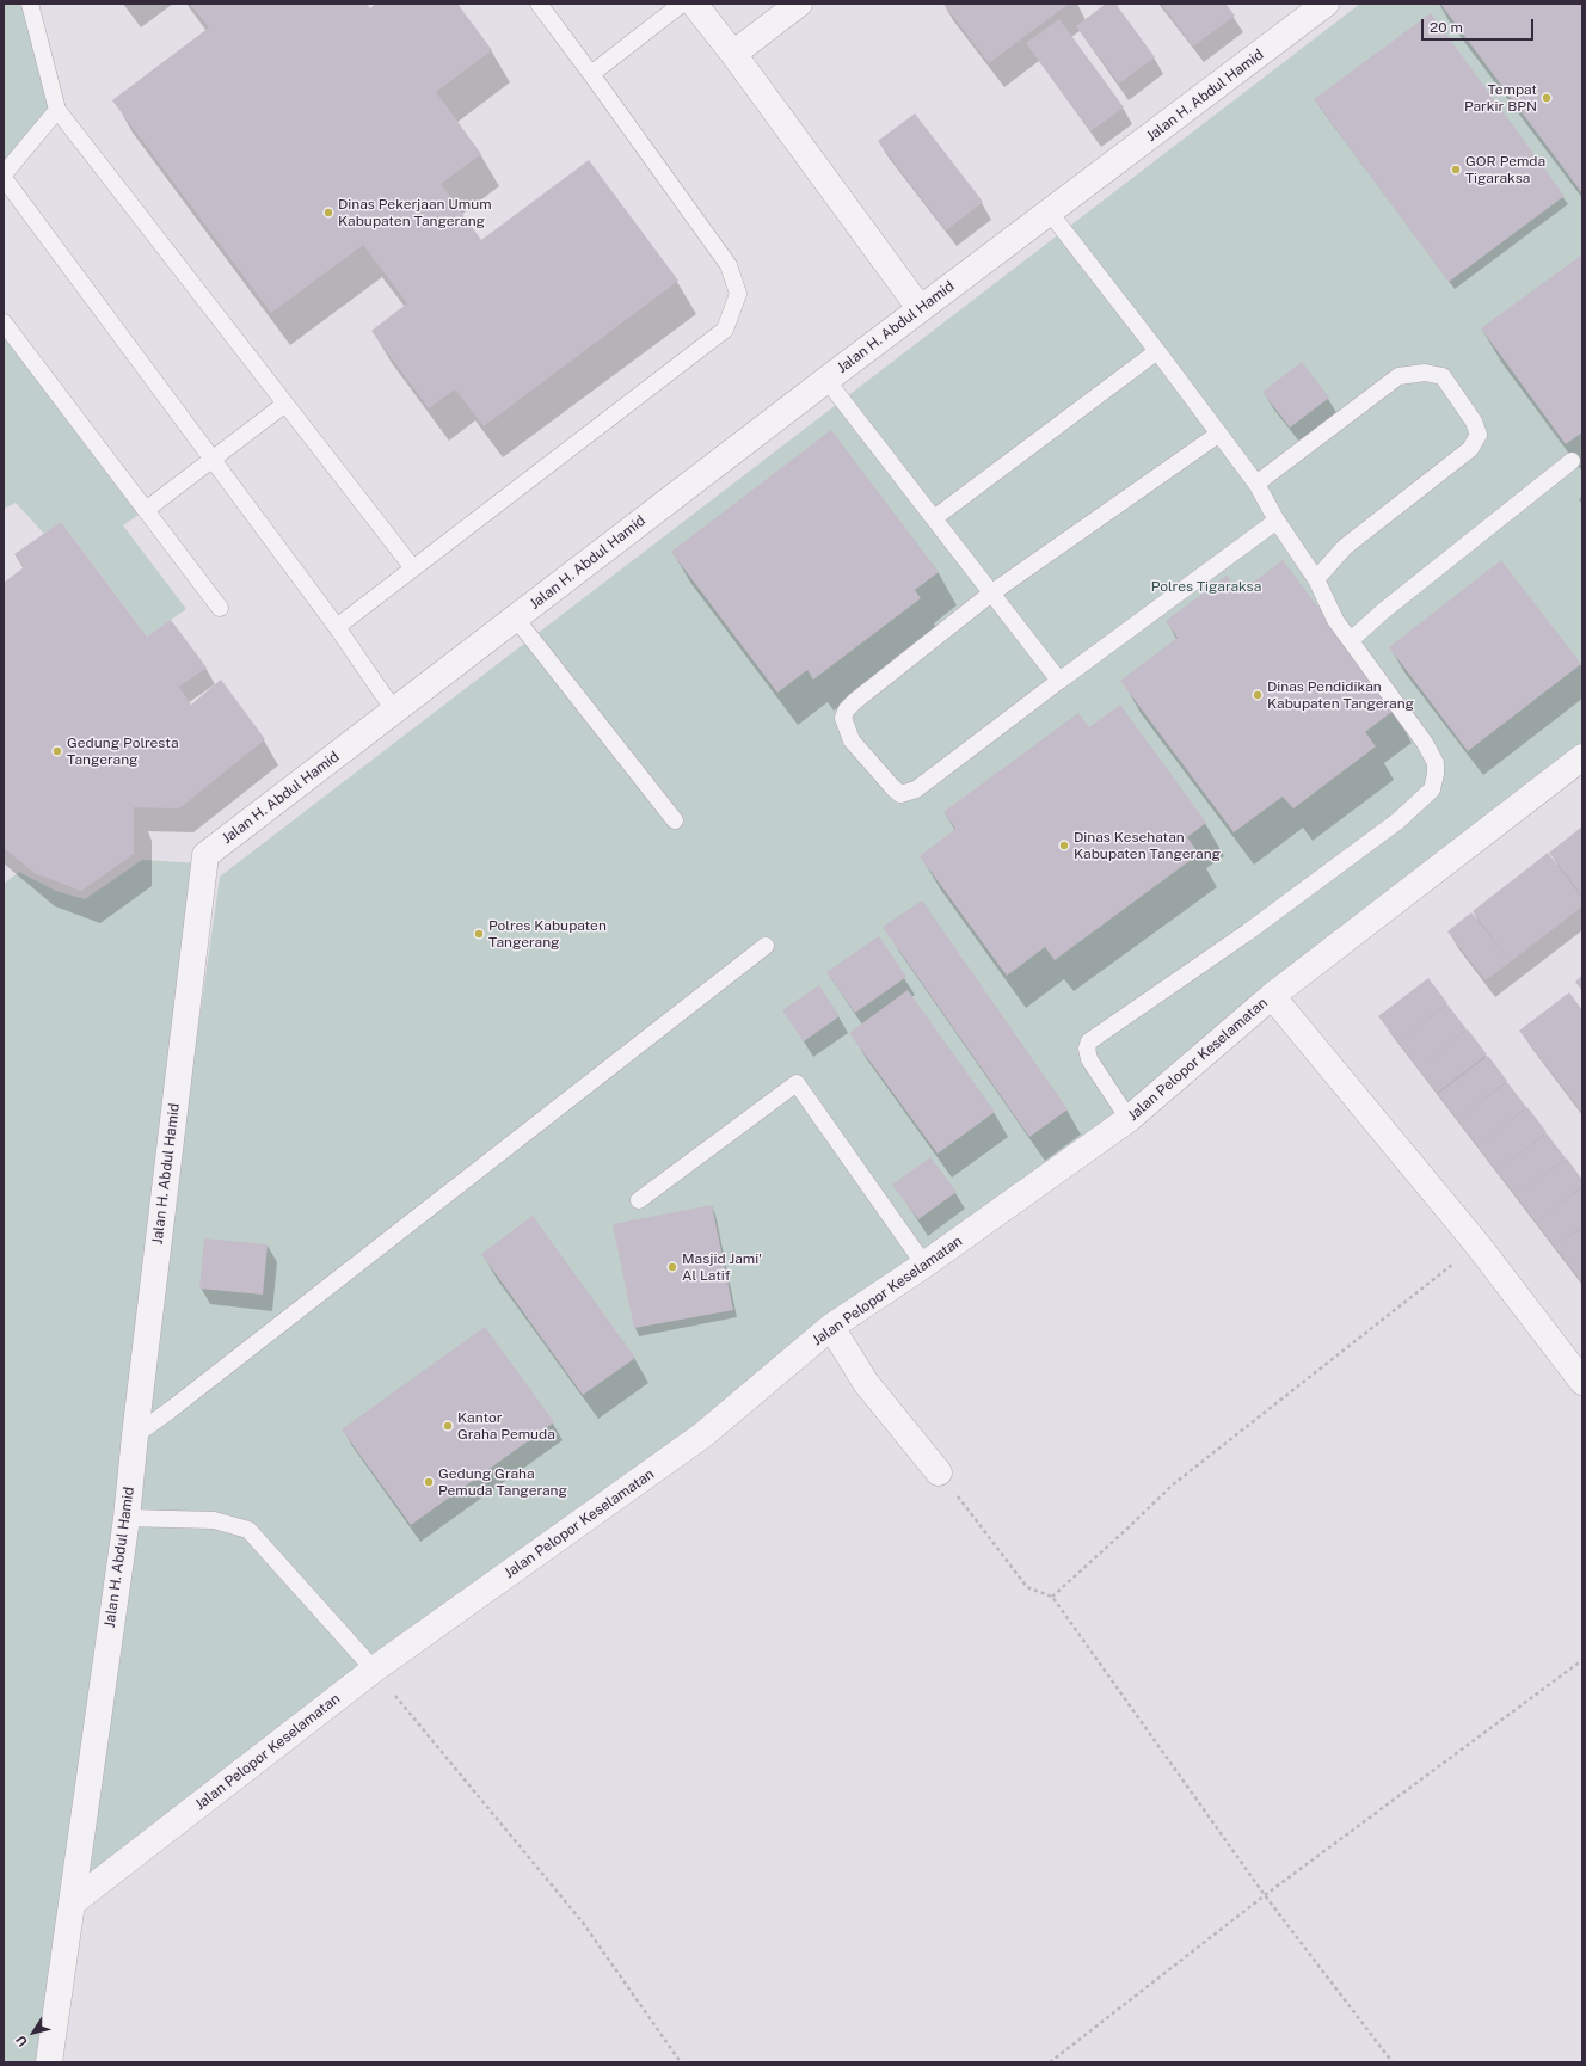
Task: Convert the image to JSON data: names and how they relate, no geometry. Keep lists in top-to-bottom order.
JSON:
{
  "streets": {
    "street": ["Jalan H. Abdul Hamid", "Jalan Pelopor Keselamatan"]
  },
  "crossings": [
    ["Jalan H. Abdul Hamid", "Jalan Pelopor Keselamatan"]
  ],
  "parks": ["Polres Tigaraksa"],
  "places": [
    "Tempat Parkir BPN",
    "GOR Pemda Tigaraksa",
    "Dinas Pekerjaan Umum Kabupaten Tangerang",
    "Dinas Pendidikan Kabupaten Tangerang",
    "Gedung Polresta Tangerang",
    "Dinas Kesehatan Kabupaten Tangerang",
    "Polres Kabupaten Tangerang",
    "Masjid Jami' Al Latif",
    "Kantor Graha Pemuda",
    "Gedung Graha Pemuda Tangerang"
  ],
  "scale_bar": "20 m",
  "north": "bottom left"
}
